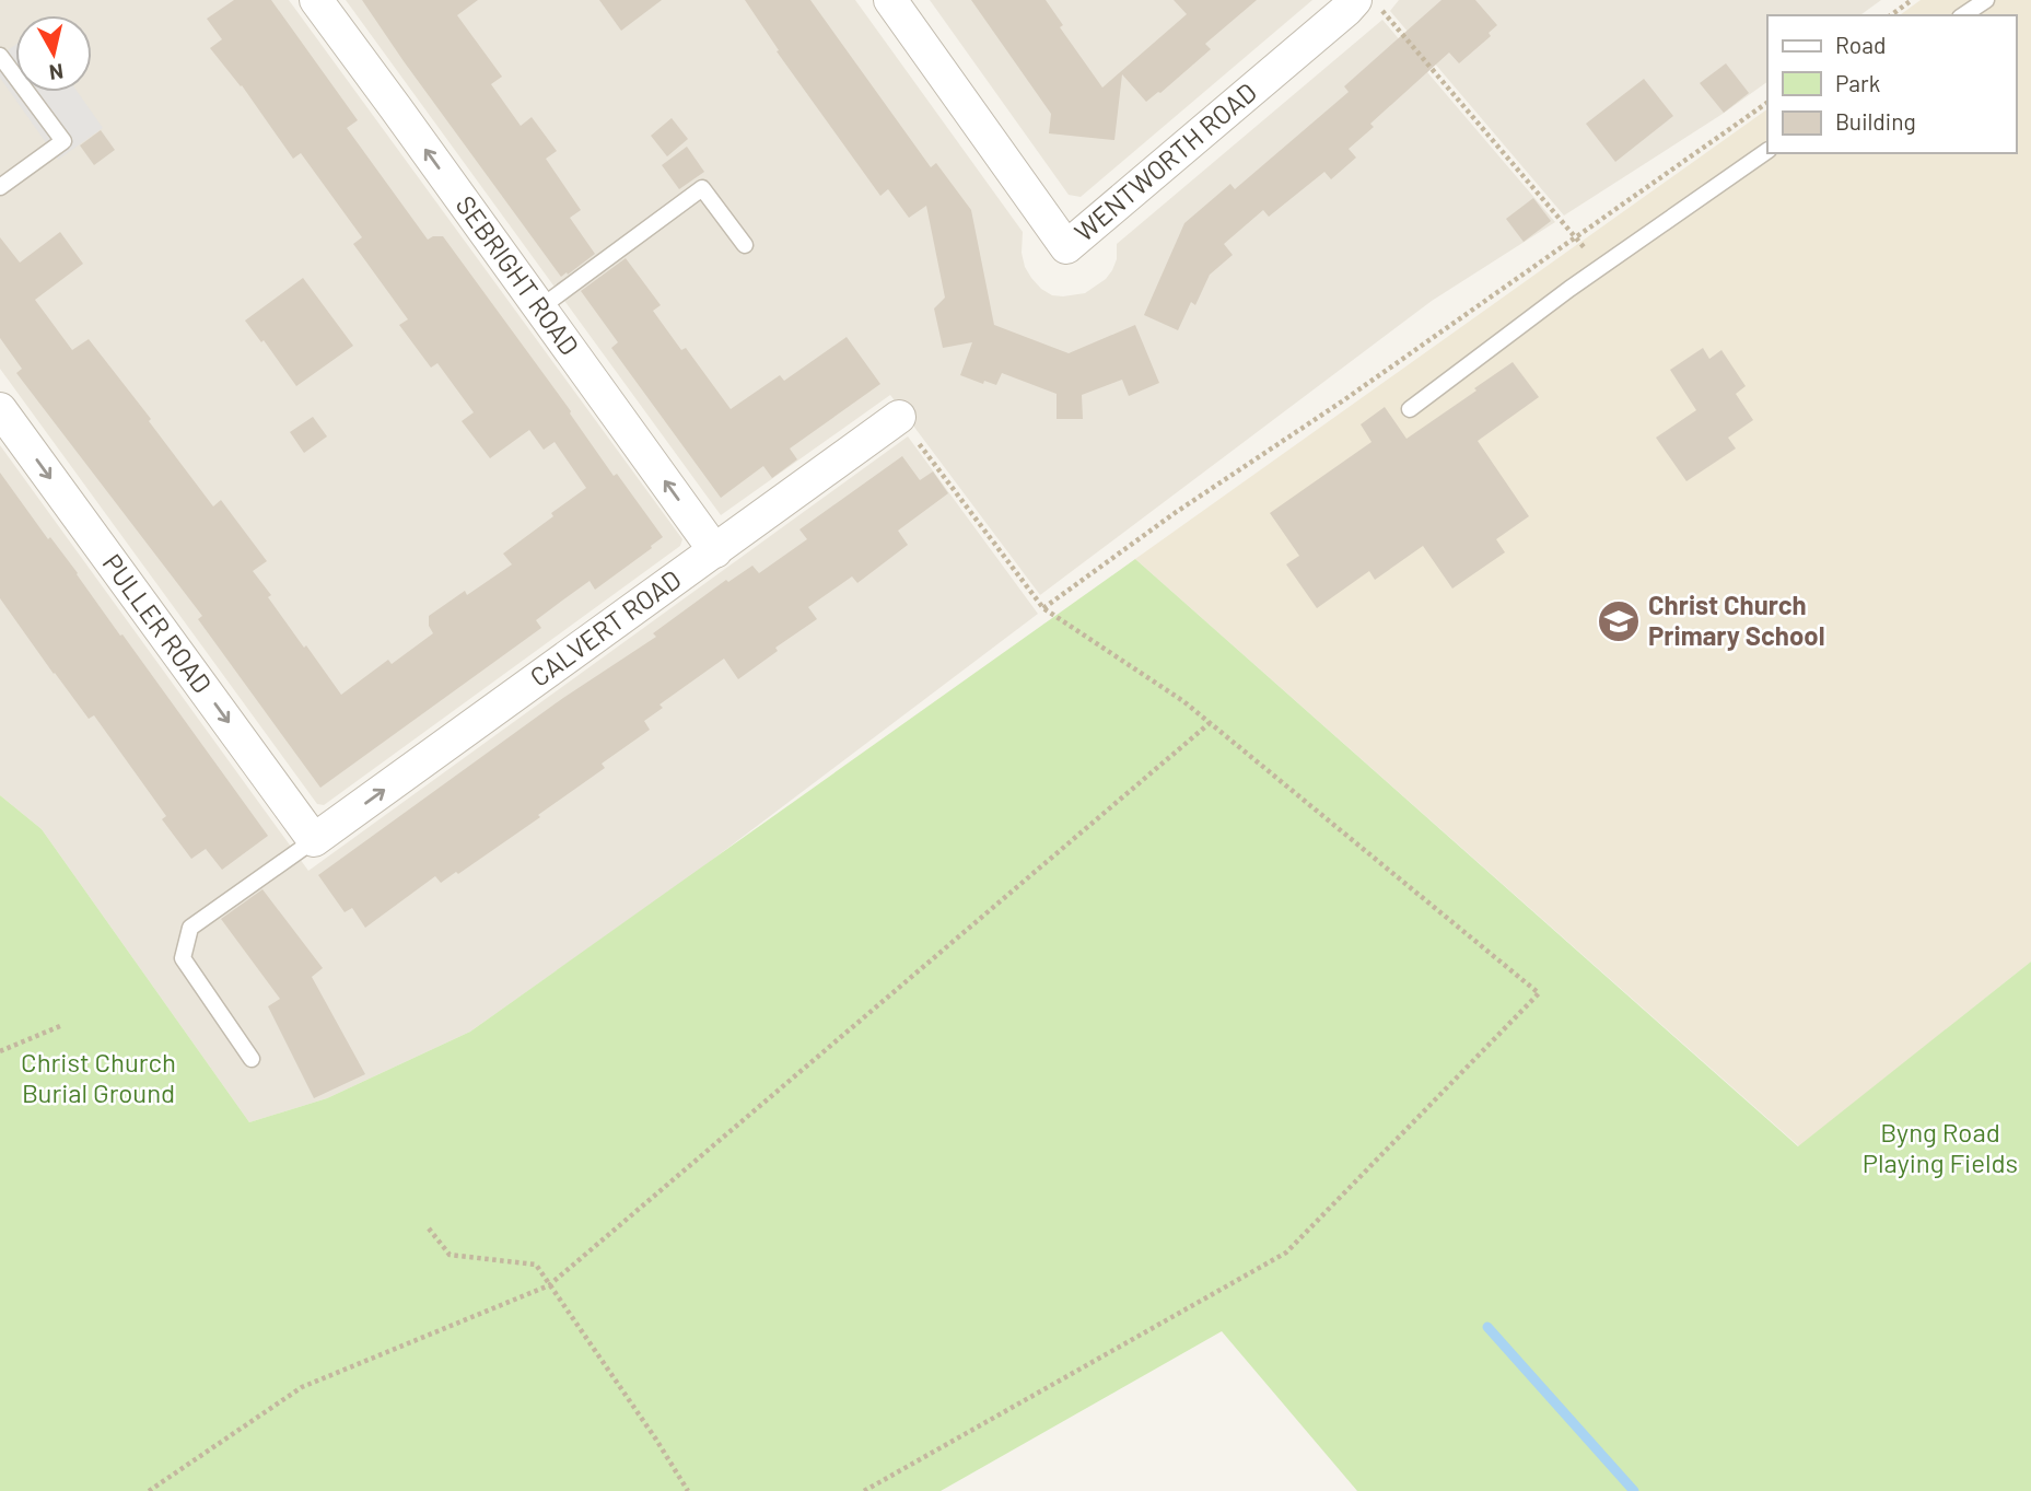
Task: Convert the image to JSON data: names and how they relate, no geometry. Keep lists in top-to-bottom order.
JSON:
{
  "streets": {
    "street": [
      "WENTWORTH ROAD",
      "SEBRIGHT ROAD",
      "PULLER ROAD",
      "CALVERT ROAD"
    ]
  },
  "crossings": [
    ["SEBRIGHT ROAD", "CALVERT ROAD"],
    ["PULLER ROAD", "CALVERT ROAD"]
  ],
  "one_way": ["SEBRIGHT ROAD", "PULLER ROAD", "CALVERT ROAD"],
  "parks": ["Christ Church Burial Ground", "Byng Road Playing Fields"],
  "places": {
    "school or university": ["Christ Church Primary School"]
  },
  "legend": ["Road", "Park", "Building"],
  "north": "bottom"
}
